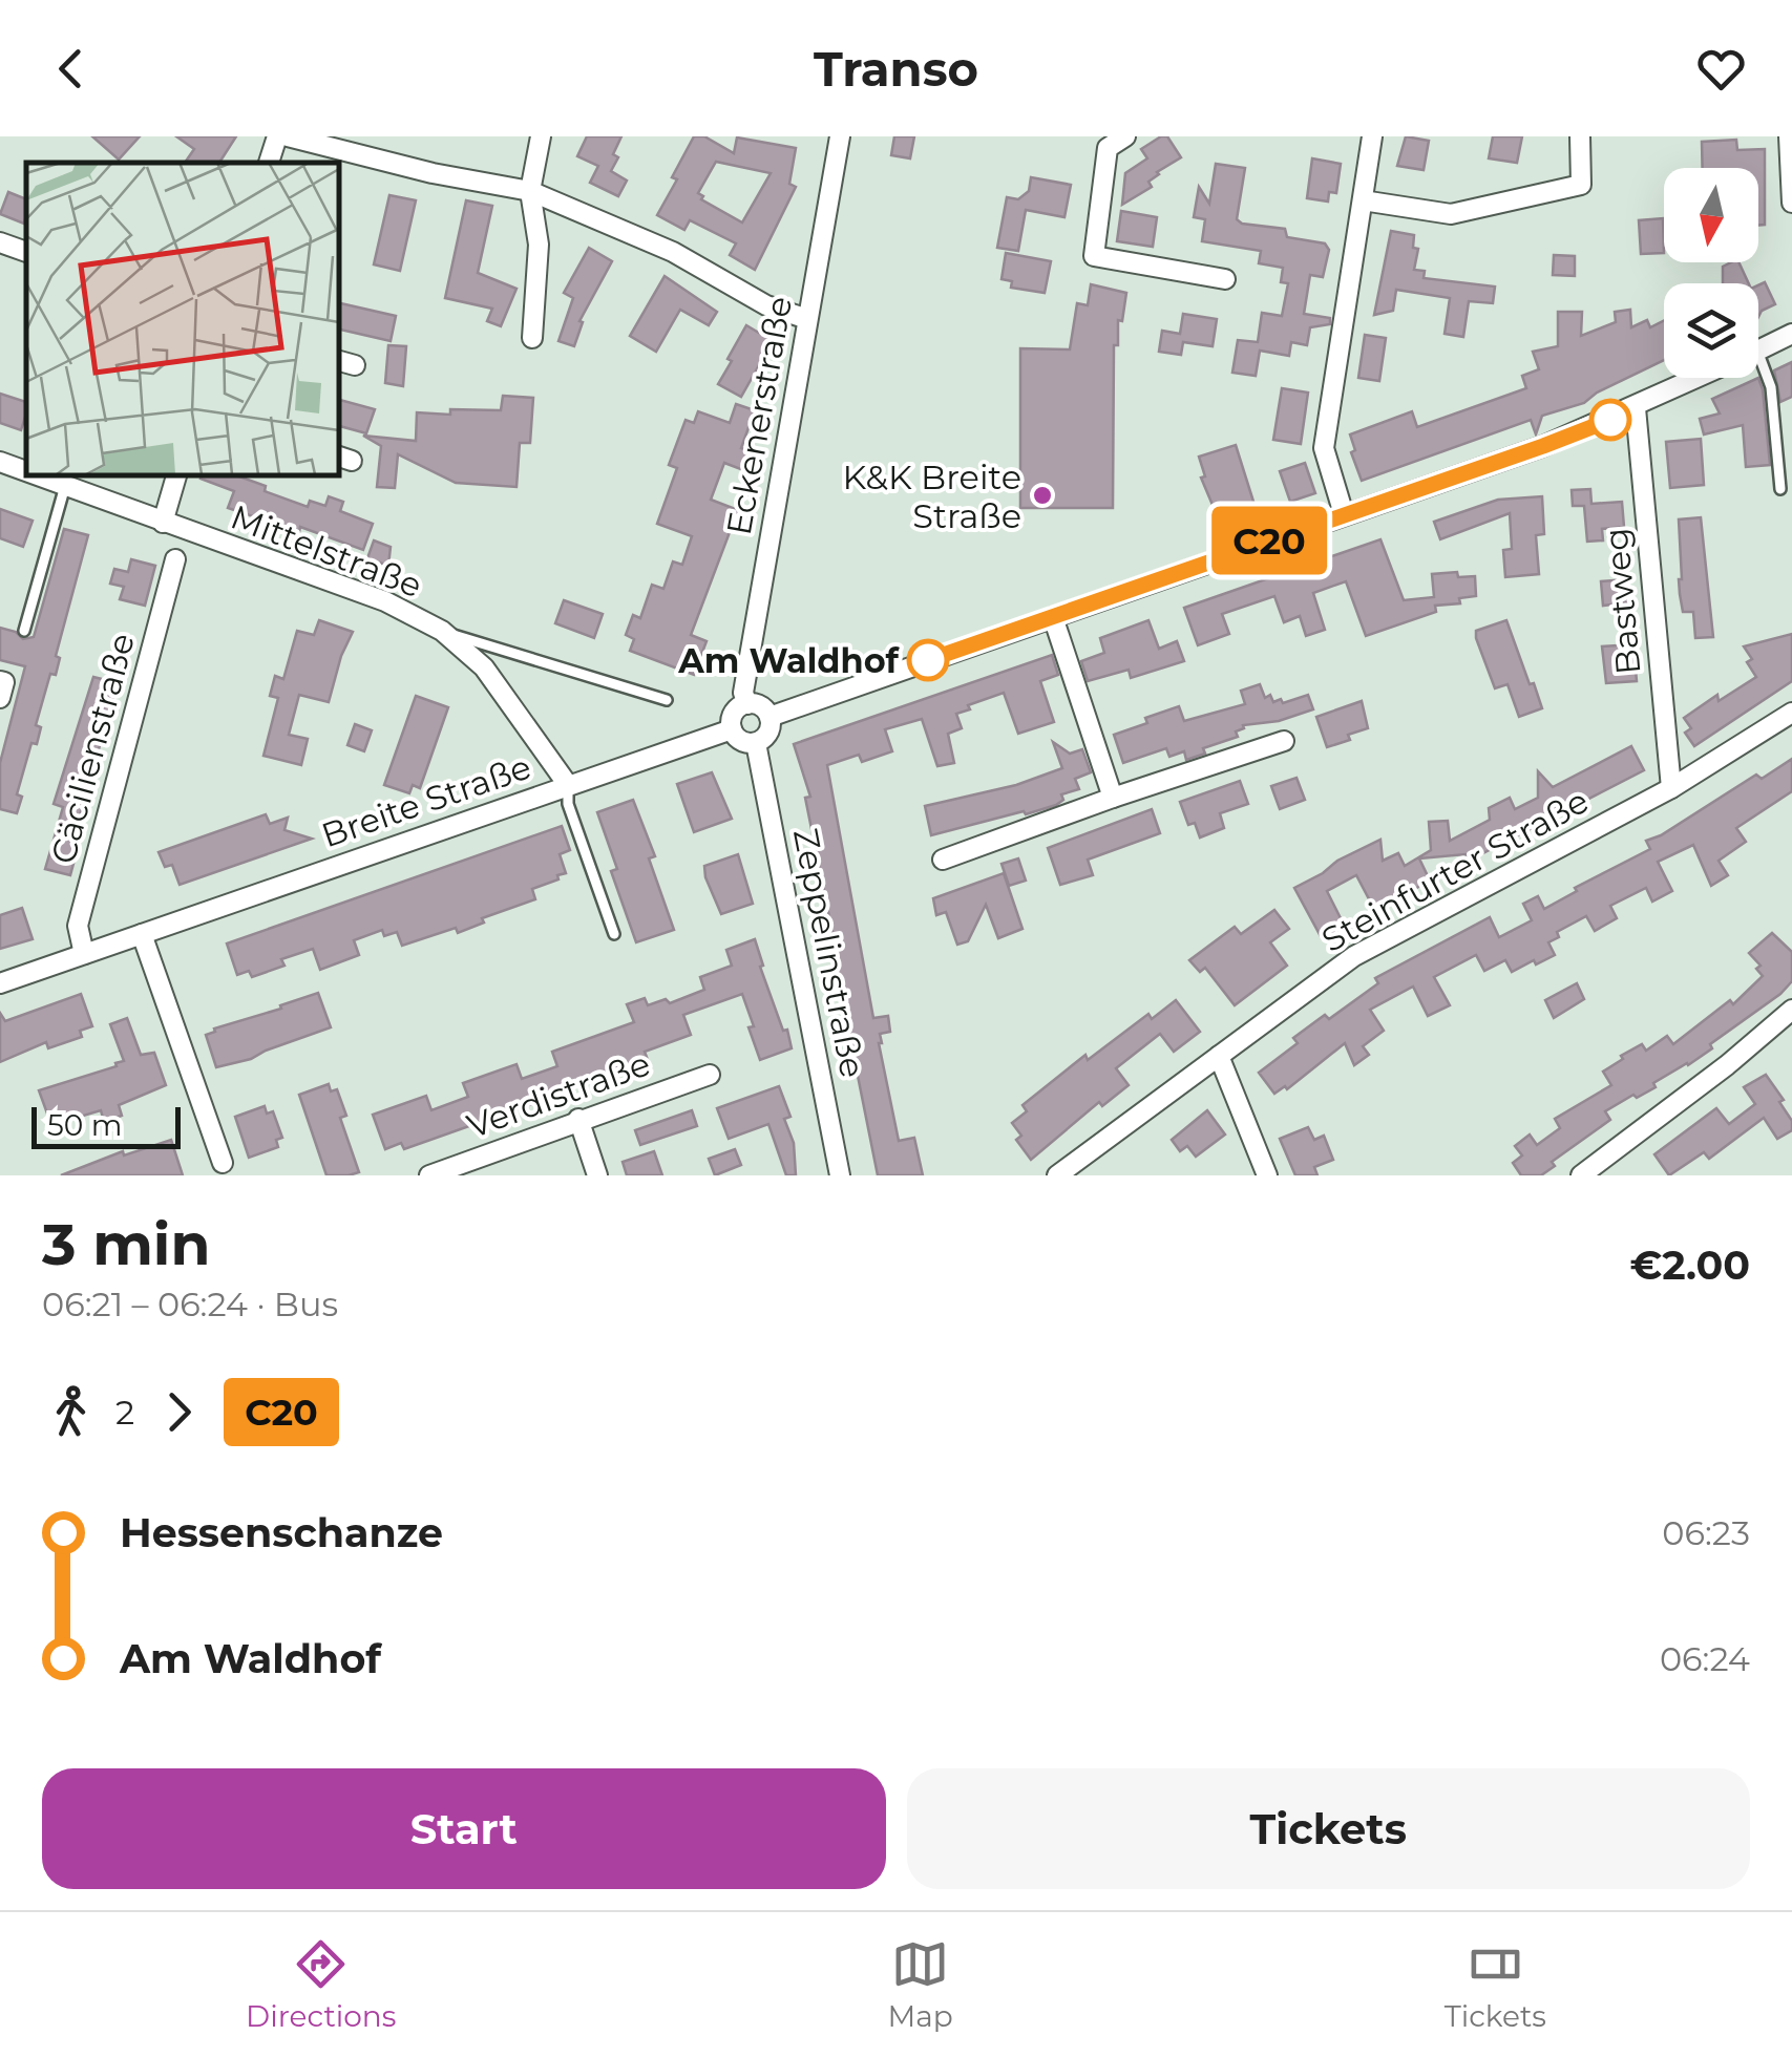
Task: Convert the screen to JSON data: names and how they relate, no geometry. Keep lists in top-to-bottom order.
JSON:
{
  "streets": {
    "street": [
      "Eckenerstraße",
      "Mittelstraße",
      "Bastweg",
      "Cäcilienstraße",
      "Breite Straße",
      "Steinfurter Straße",
      "Zeppelinstraße",
      "Verdistraße"
    ]
  },
  "crossings": [
    ["Eckenerstraße", "Breite Straße"],
    ["Eckenerstraße", "Zeppelinstraße"],
    ["Mittelstraße", "Breite Straße"],
    ["Bastweg", "Steinfurter Straße"],
    ["Cäcilienstraße", "Breite Straße"],
    ["Breite Straße", "Zeppelinstraße"]
  ],
  "places": ["K&K Breite Straße", "Am Waldhof"],
  "lines": ["bus line C20"],
  "scale_bar": "50 m",
  "north": "bottom",
  "page": {
    "header": "Transo",
    "on_map": "C20",
    "scale": "50 m",
    "heading": ["3 min", "06:21 – 06:24 · Bus", "€2.00"],
    "legs": ["2", "C20"],
    "list": [
      {
        "name": "Hessenschanze",
        "value": "06:23"
      },
      {
        "name": "Am Waldhof",
        "value": "06:24"
      }
    ],
    "buttons": ["Start", "Tickets"],
    "tabs": ["Directions", "Map", "Tickets"]
  }
}
